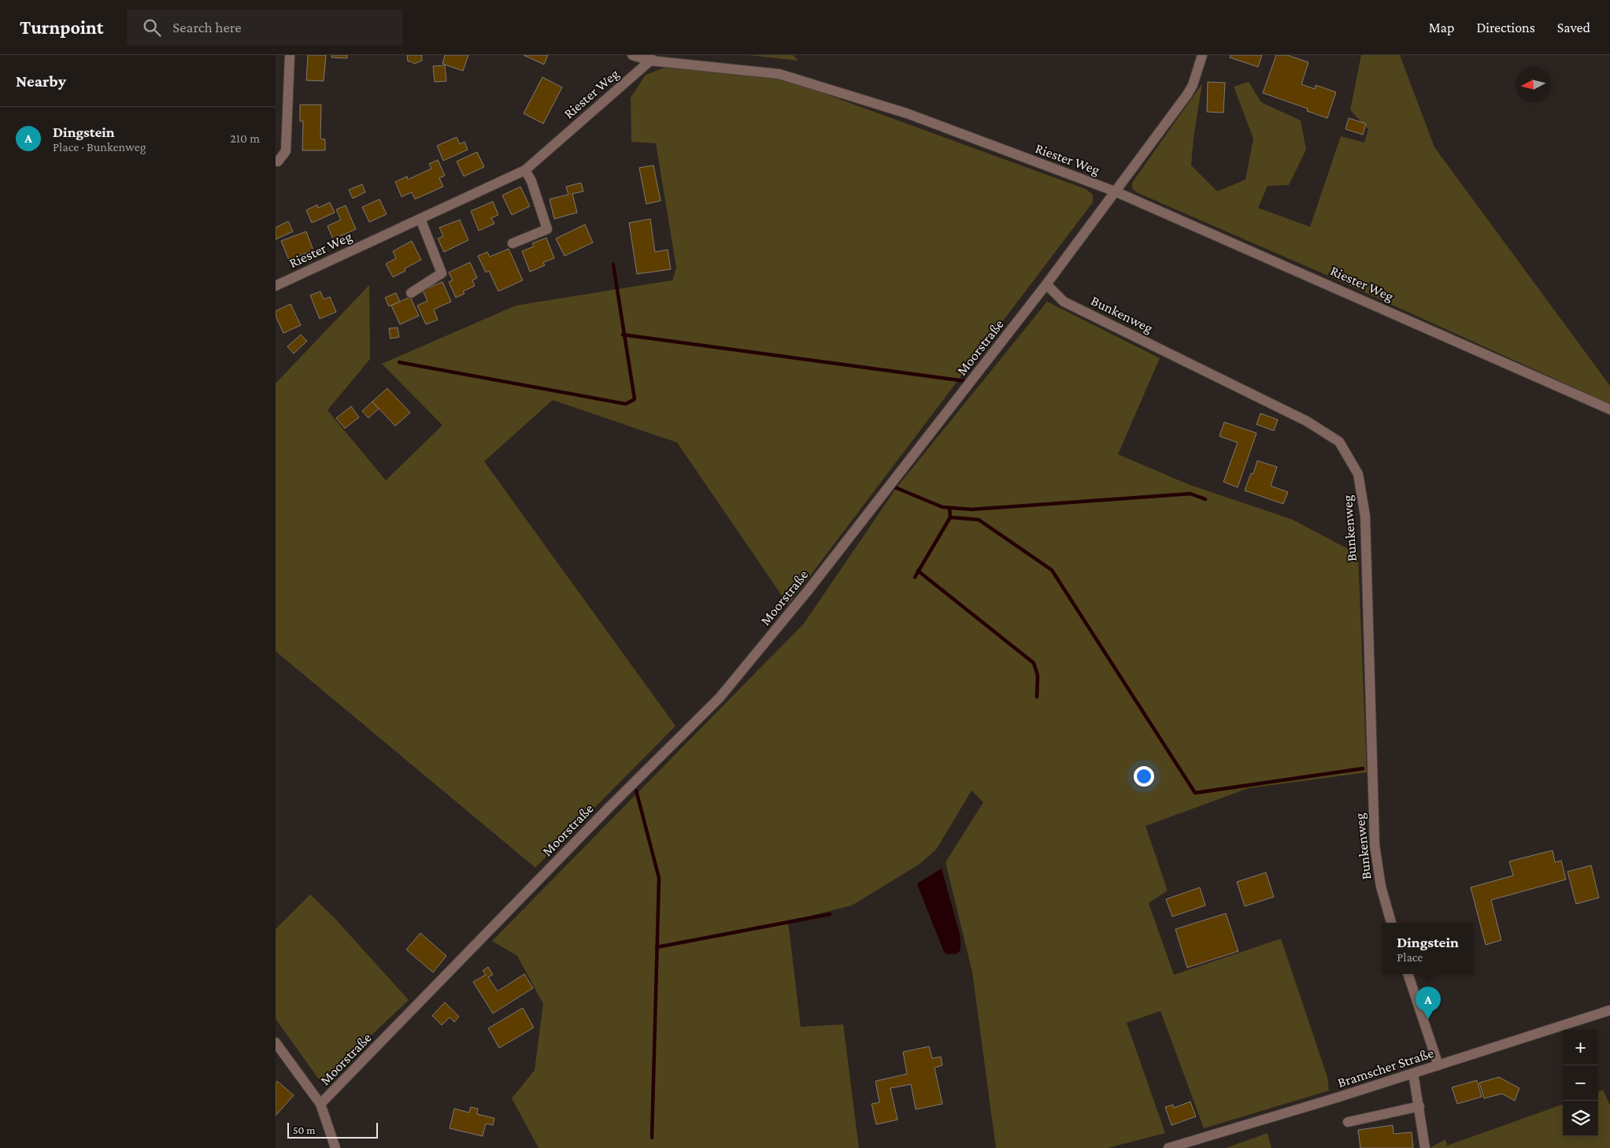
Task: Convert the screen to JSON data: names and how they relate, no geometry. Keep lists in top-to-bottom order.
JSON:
{
  "streets": {
    "street": [
      "Riester Weg",
      "Bunkenweg",
      "Moorstraße",
      "Bramscher Straße"
    ]
  },
  "crossings": [
    ["Riester Weg", "Moorstraße"],
    ["Bunkenweg", "Moorstraße"]
  ],
  "scale_bar": "50 m",
  "north": "left",
  "page": {
    "header": "Turnpoint",
    "search": "Search here",
    "nav": ["Map", "Directions", "Saved"],
    "heading": "Nearby",
    "list": [
      {
        "mark": "A",
        "name": "Dingstein",
        "note": "Place · Bunkenweg",
        "value": "210 m"
      }
    ],
    "popup": ["Dingstein", "Place"],
    "pins": "A",
    "map_buttons": ["+", "−"],
    "scale": "50 m"
  }
}
